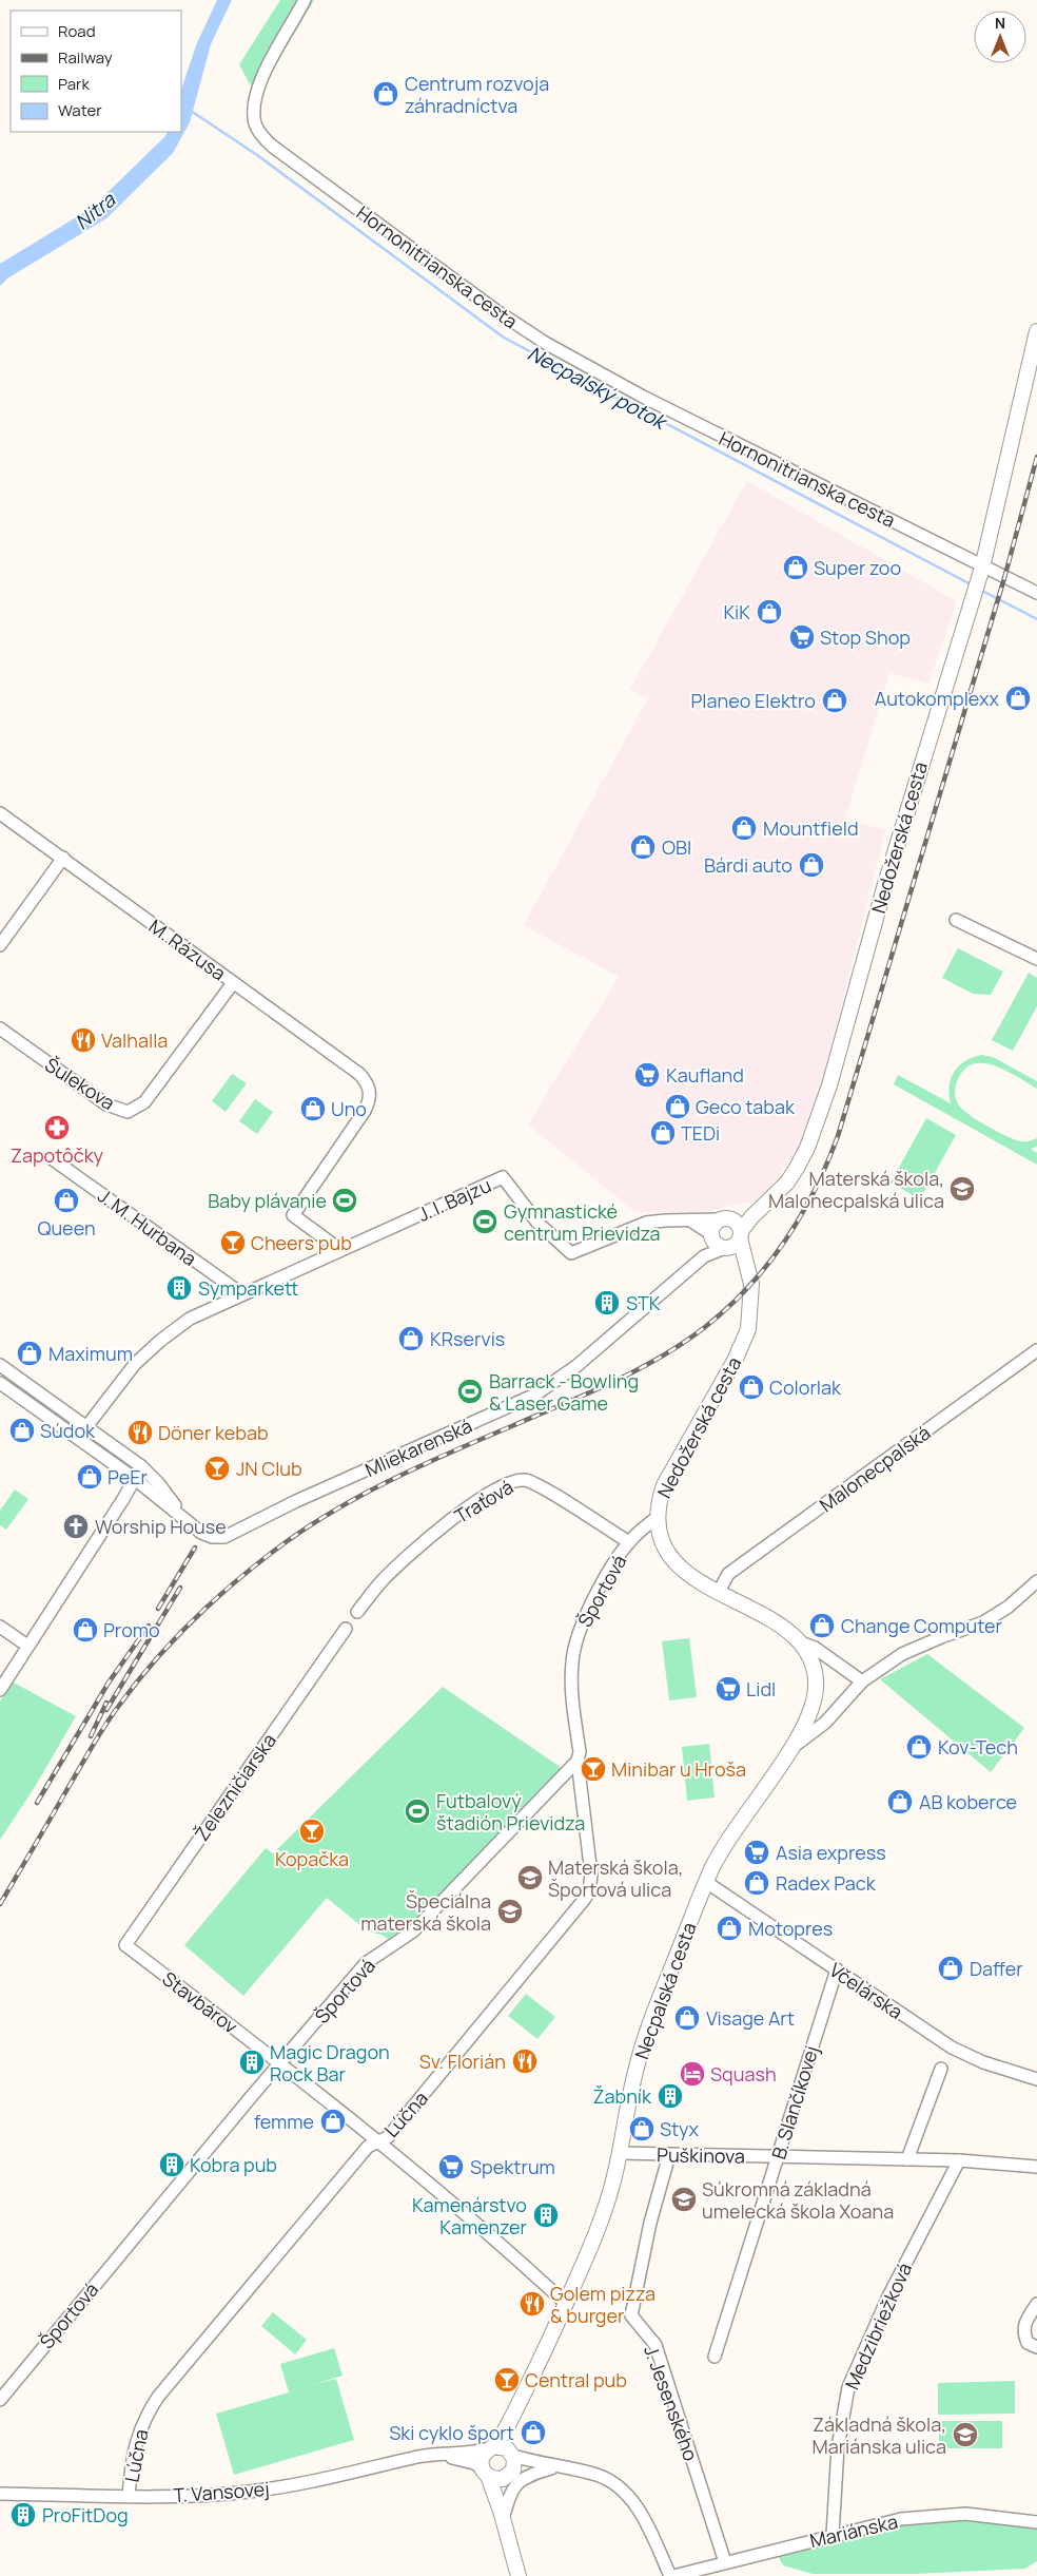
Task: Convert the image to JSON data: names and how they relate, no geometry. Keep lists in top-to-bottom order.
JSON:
{
  "streets": {
    "main road": ["Nedožerská cesta", "Necpalská cesta"],
    "street": [
      "Hornonitrianska cesta",
      "M. Rázusa",
      "Šulekova",
      "J. I. Bajzu",
      "J. M. Hurbana",
      "Mliekarenská",
      "Malonecpalská",
      "Traťová",
      "Športová",
      "Železničiarska",
      "Včelárska",
      "Stavbárov",
      "B. Slančíkovej",
      "Lúčna",
      "Puškinova",
      "Medzibriežková",
      "J. Jesenského",
      "T. Vansovej",
      "Mariánska"
    ]
  },
  "crossings": [
    ["Hornonitrianska cesta", "Nedožerská cesta"],
    ["Nedožerská cesta", "J. I. Bajzu"],
    ["Nedožerská cesta", "Mliekarenská"],
    ["Nedožerská cesta", "Malonecpalská"],
    ["Nedožerská cesta", "Športová"],
    ["Nedožerská cesta", "Necpalská cesta"],
    ["M. Rázusa", "Šulekova"],
    ["M. Rázusa", "J. I. Bajzu"],
    ["J. I. Bajzu", "J. M. Hurbana"],
    ["J. I. Bajzu", "Mliekarenská"],
    ["Traťová", "Športová"],
    ["Športová", "Stavbárov"],
    ["Športová", "Lúčna"],
    ["Železničiarska", "Stavbárov"],
    ["Necpalská cesta", "Včelárska"],
    ["Necpalská cesta", "Stavbárov"],
    ["Necpalská cesta", "Puškinova"],
    ["Necpalská cesta", "T. Vansovej"],
    ["Včelárska", "B. Slančíkovej"],
    ["Stavbárov", "Lúčna"],
    ["B. Slančíkovej", "Puškinova"],
    ["Lúčna", "T. Vansovej"],
    ["Puškinova", "Medzibriežková"],
    ["Puškinova", "J. Jesenského"],
    ["Medzibriežková", "Mariánska"],
    ["J. Jesenského", "Mariánska"]
  ],
  "water": ["Nitra", "Necpalský potok"],
  "places": {
    "shop": [
      "Centrum rozvoja záhradníctva",
      "Super zoo",
      "KiK",
      "Autokomplexx",
      "Planeo Elektro",
      "Mountfield",
      "OBI",
      "Bárdi auto",
      "Geco tabak",
      "Uno",
      "TEDi",
      "Queen",
      "KRservis",
      "Maximum",
      "Colorlak",
      "Súdok",
      "PeEr",
      "Change Computer",
      "Promo",
      "Kov-Tech",
      "AB koberce",
      "Radex Pack",
      "Motopres",
      "Daffer",
      "Visage Art",
      "femme",
      "Styx",
      "Ski cyklo šport"
    ],
    "supermarket": [
      "Stop Shop",
      "Kaufland",
      "Lidl",
      "Asia express",
      "Spektrum"
    ],
    "restaurant": [
      "Valhalla",
      "Döner kebab",
      "Sv. Florián",
      "Golem pizza & burger"
    ],
    "pharmacy": ["Zapotôčky"],
    "school or university": [
      "Materská škola, Malonecpalská ulica",
      "Materská škola, Športová ulica",
      "Špeciálna materská škola",
      "Súkromná základná umelecká škola Xoana",
      "Základná škola, Mariánska ulica"
    ],
    "sports": [
      "Baby plávanie",
      "Gymnastické centrum Prievidza",
      "Barrack - Bowling & Laser Game",
      "Futbalový štadión Prievidza"
    ],
    "bar": [
      "Cheers pub",
      "JN Club",
      "Minibar u Hroša",
      "Kopačka",
      "Central pub"
    ],
    "building": [
      "Symparkett",
      "STK",
      "Magic Dragon Rock Bar",
      "Žabník",
      "Kobra pub",
      "Kamenárstvo Kamenzer",
      "ProFitDog"
    ],
    "church": ["Worship House"],
    "hotel": ["Squash"]
  },
  "legend": [
    "Road",
    "Railway",
    "Park",
    "Water"
  ],
  "north": "top"
}
